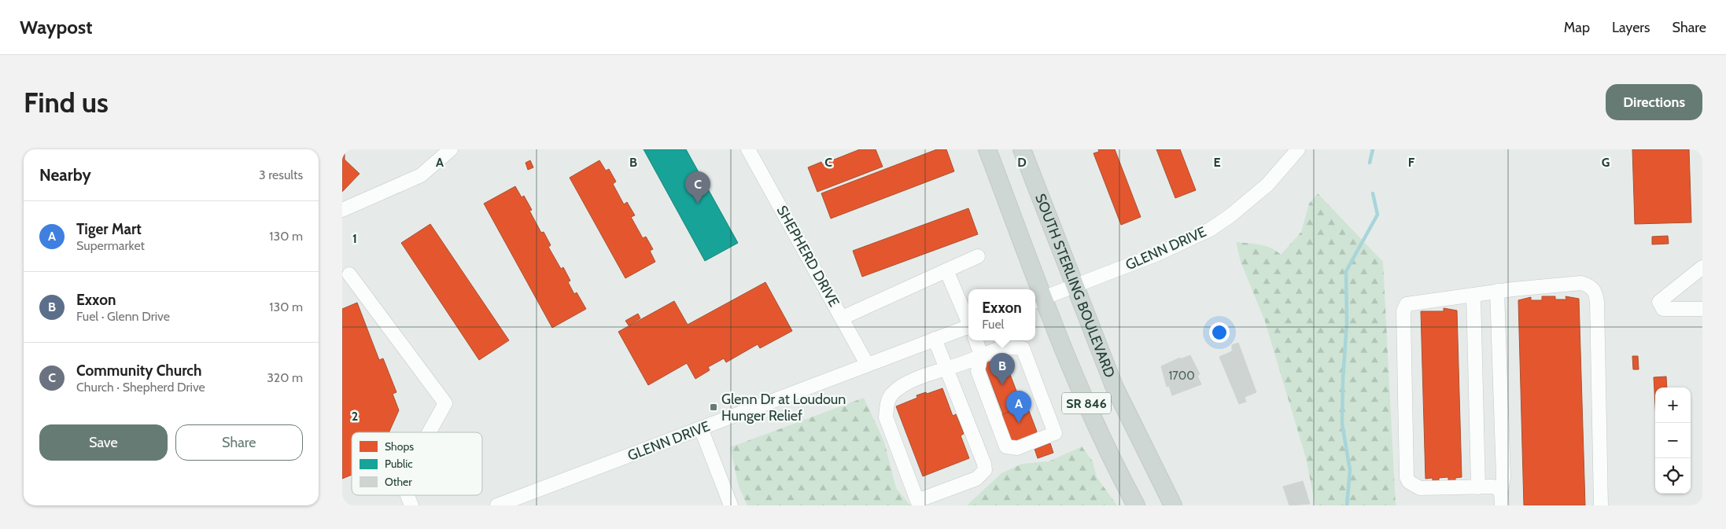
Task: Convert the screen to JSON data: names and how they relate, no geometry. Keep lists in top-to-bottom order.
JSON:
{
  "streets": {
    "main road": ["SOUTH STERLING BOULEVARD", "SR 846"],
    "street": ["GLENN DRIVE", "SHEPHERD DRIVE"]
  },
  "crossings": [
    ["GLENN DRIVE", "SHEPHERD DRIVE"],
    ["GLENN DRIVE", "SOUTH STERLING BOULEVARD"],
    ["GLENN DRIVE", "SR 846"]
  ],
  "places": {
    "transit": ["Glenn Dr at Loudoun Hunger Relief"]
  },
  "house_numbers": ["1700"],
  "legend": ["Shops", "Public", "Other"],
  "page": {
    "header": "Waypost",
    "nav": ["Map", "Layers", "Share"],
    "buttons": [
      "Directions",
      ["Save", "Share"]
    ],
    "title": "Find us",
    "heading": ["Nearby", "3 results"],
    "pins": ["C", "B", "A"],
    "list": [
      {
        "mark": "A",
        "name": "Tiger Mart",
        "note": "Supermarket",
        "value": "130 m"
      },
      {
        "mark": "B",
        "name": "Exxon",
        "note": "Fuel · Glenn Drive",
        "value": "130 m"
      },
      {
        "mark": "C",
        "name": "Community Church",
        "note": "Church · Shepherd Drive",
        "value": "320 m"
      }
    ],
    "popup": ["Exxon", "Fuel"],
    "map_buttons": ["+", "−"]
  },
  "grid": {
    "columns": [
      "A",
      "B",
      "C",
      "D",
      "E",
      "F",
      "G"
    ],
    "rows": ["1", "2"]
  }
}
